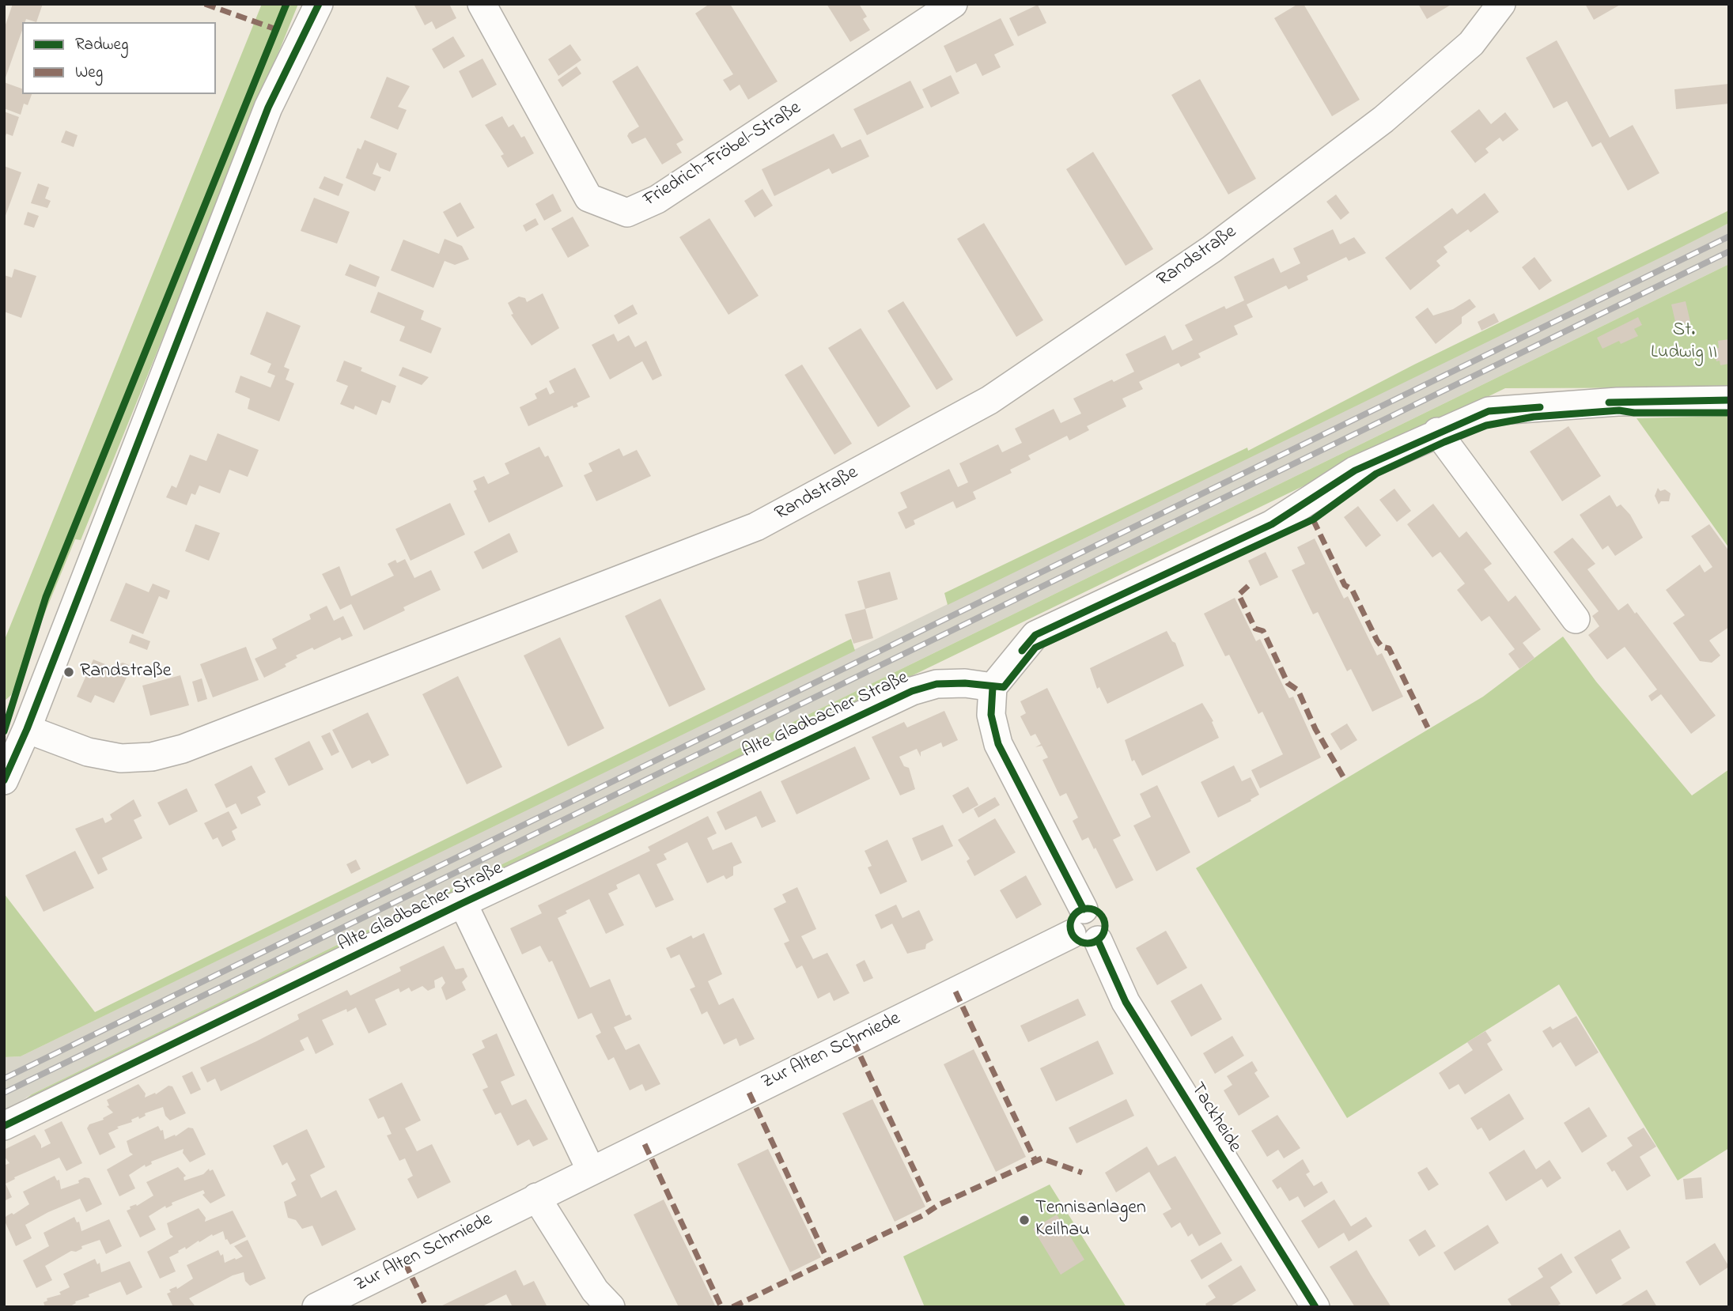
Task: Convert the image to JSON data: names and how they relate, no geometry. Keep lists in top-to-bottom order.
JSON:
{
  "streets": {
    "street": [
      "Friedrich-Fröbel-Straße",
      "Randstraße",
      "Alte Gladbacher Straße",
      "Zur Alten Schmiede",
      "Tackheide"
    ]
  },
  "crossings": [
    ["Zur Alten Schmiede", "Tackheide"]
  ],
  "parks": ["St. Ludwig II"],
  "places": ["Randstraße", "Tennisanlagen Keilhau"],
  "legend": ["Radweg", "Weg"]
}
